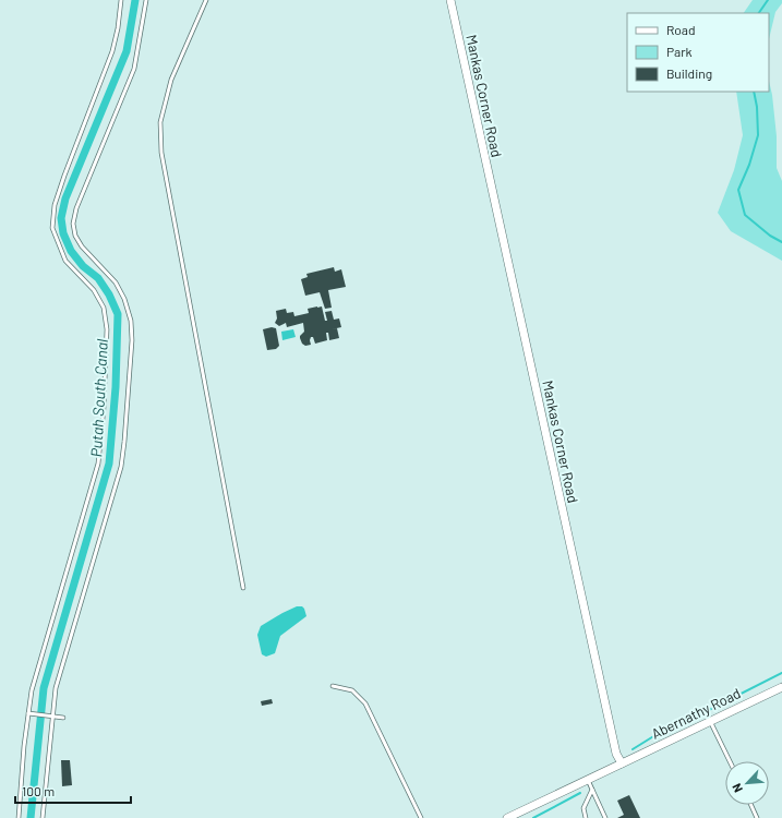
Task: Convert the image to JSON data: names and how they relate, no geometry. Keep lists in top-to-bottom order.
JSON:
{
  "streets": {
    "street": ["Mankas Corner Road", "Abernathy Road"]
  },
  "crossings": [
    ["Mankas Corner Road", "Abernathy Road"]
  ],
  "water": ["Putah South Canal"],
  "legend": ["Road", "Park", "Building"],
  "scale_bar": "100 m",
  "north": "bottom left"
}
